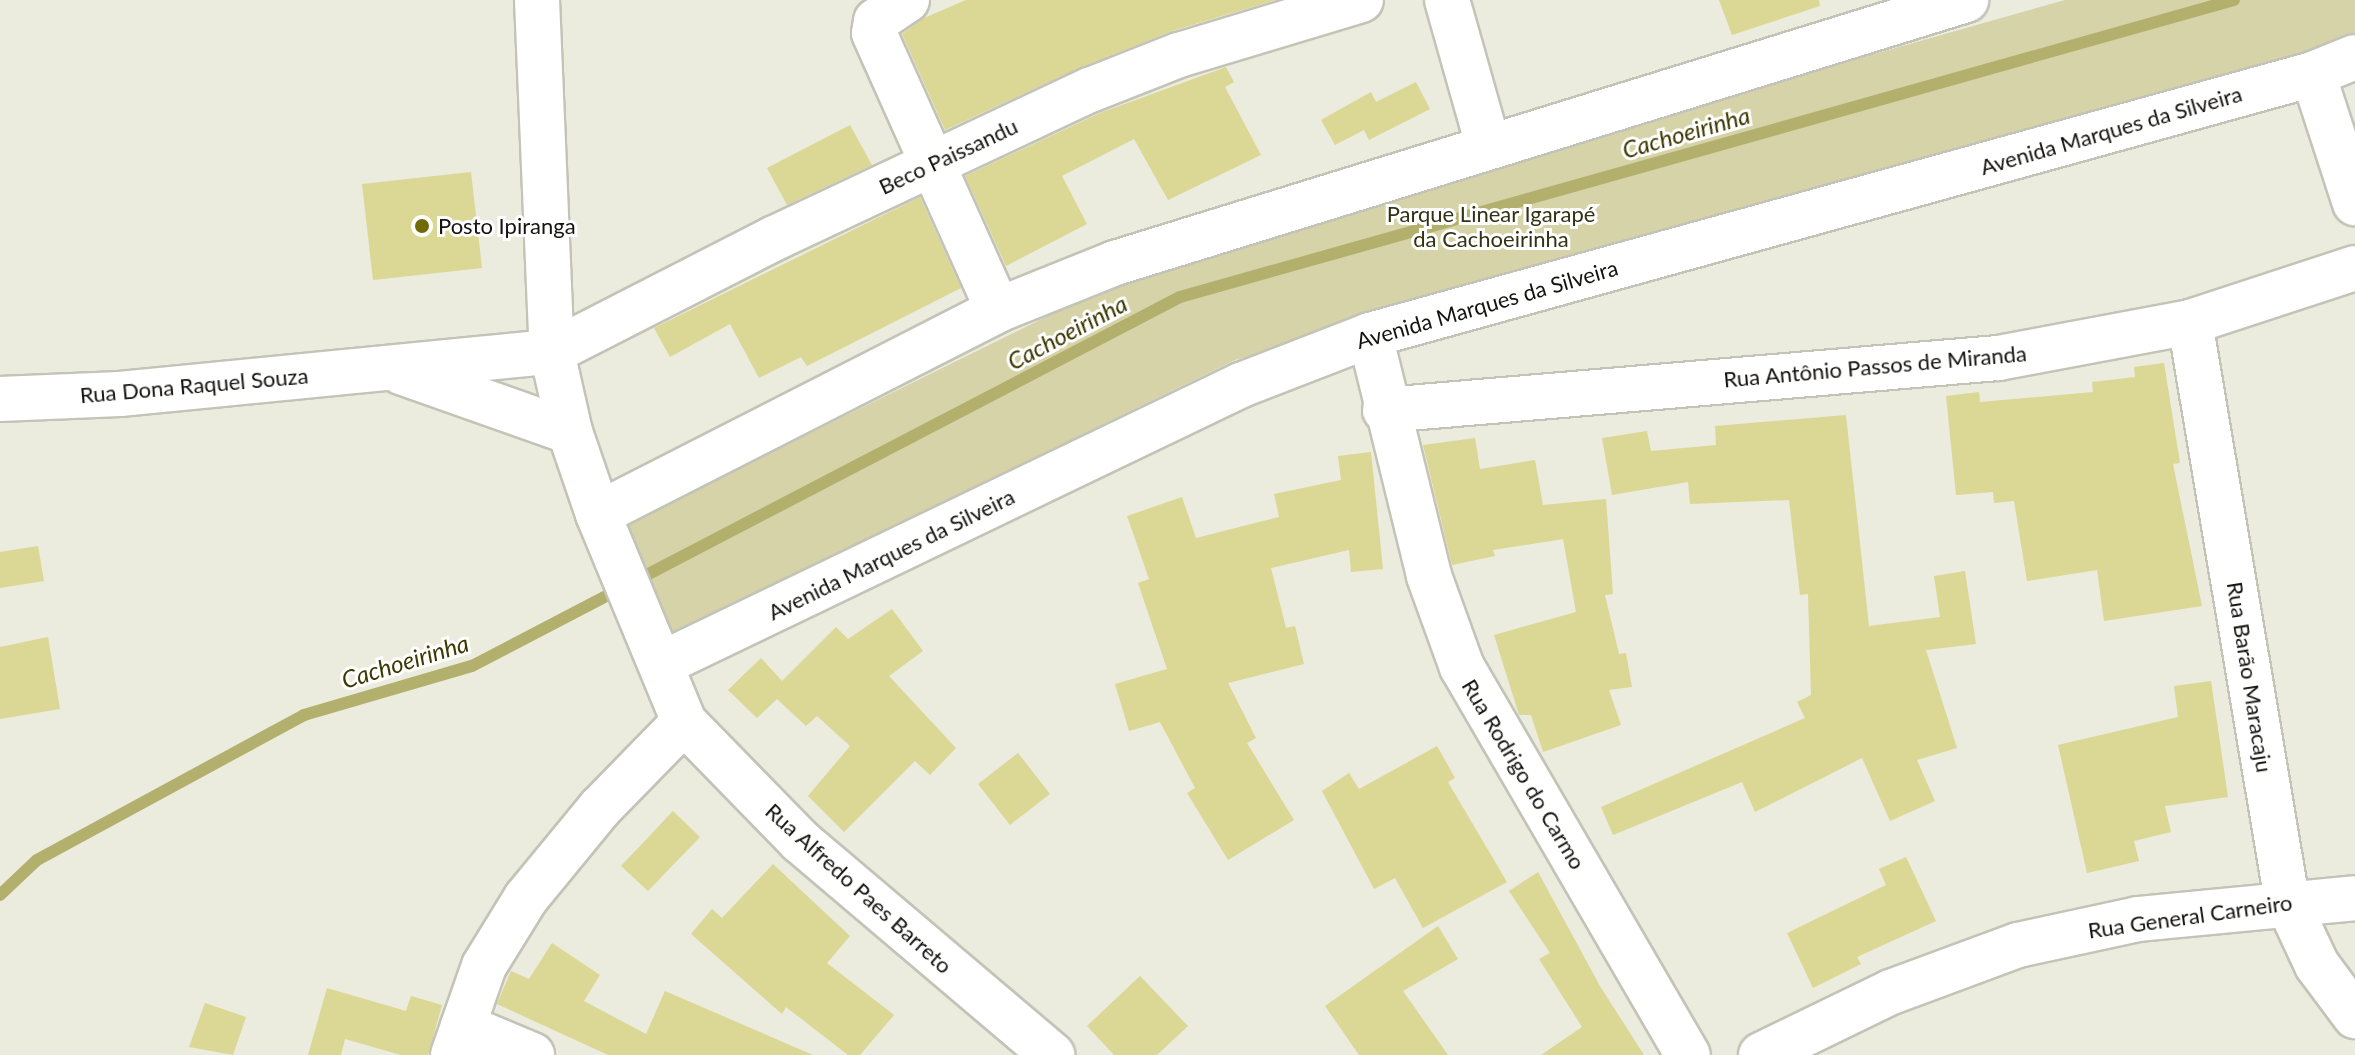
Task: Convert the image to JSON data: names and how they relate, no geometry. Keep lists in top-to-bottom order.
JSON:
{
  "streets": {
    "street": [
      "Avenida Marques da Silveira",
      "Beco Paissandu",
      "Rua Antônio Passos de Miranda",
      "Rua Dona Raquel Souza",
      "Rua Barão Maracaju",
      "Rua Rodrigo do Carmo",
      "Rua Alfredo Paes Barreto",
      "Rua General Carneiro"
    ]
  },
  "crossings": [
    ["Avenida Marques da Silveira", "Rua Rodrigo do Carmo"],
    ["Avenida Marques da Silveira", "Rua Alfredo Paes Barreto"],
    ["Beco Paissandu", "Rua Dona Raquel Souza"],
    ["Beco Paissandu", "Rua Alfredo Paes Barreto"],
    ["Rua Antônio Passos de Miranda", "Rua Barão Maracaju"],
    ["Rua Antônio Passos de Miranda", "Rua Rodrigo do Carmo"],
    ["Rua Dona Raquel Souza", "Rua Alfredo Paes Barreto"],
    ["Rua Barão Maracaju", "Rua General Carneiro"]
  ],
  "water": ["Cachoeirinha"],
  "parks": ["Parque Linear Igarapé da Cachoeirinha"],
  "places": ["Posto Ipiranga"]
}
